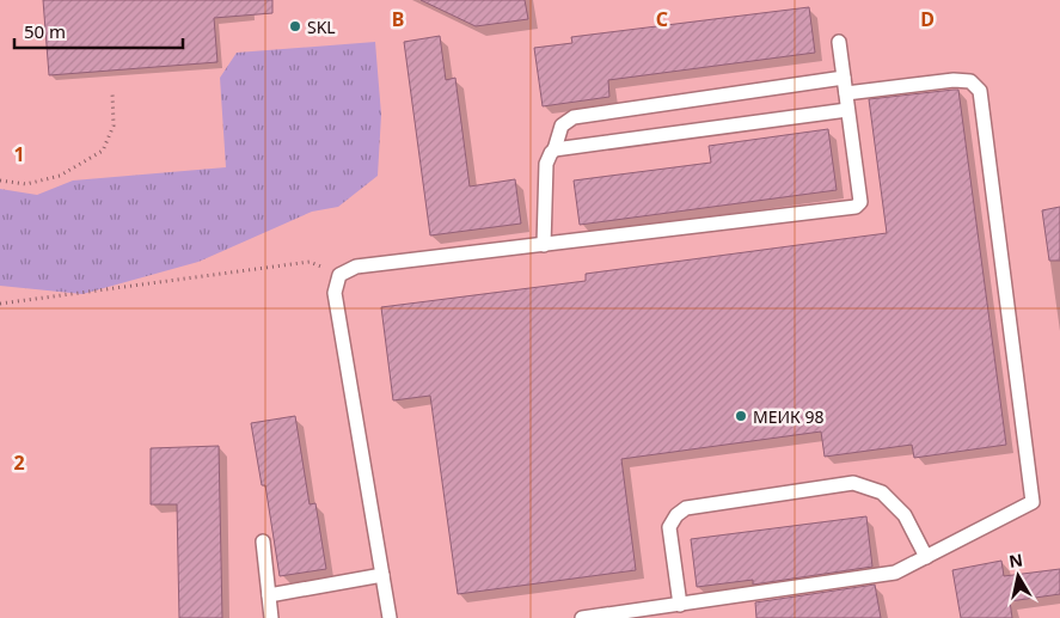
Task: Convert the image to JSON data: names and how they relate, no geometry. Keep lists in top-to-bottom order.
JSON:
{
  "places": ["SKL", "МЕИК 98"],
  "scale_bar": "50 m",
  "north": "top",
  "grid": {
    "columns": ["B", "C", "D"],
    "rows": ["1", "2"]
  }
}
